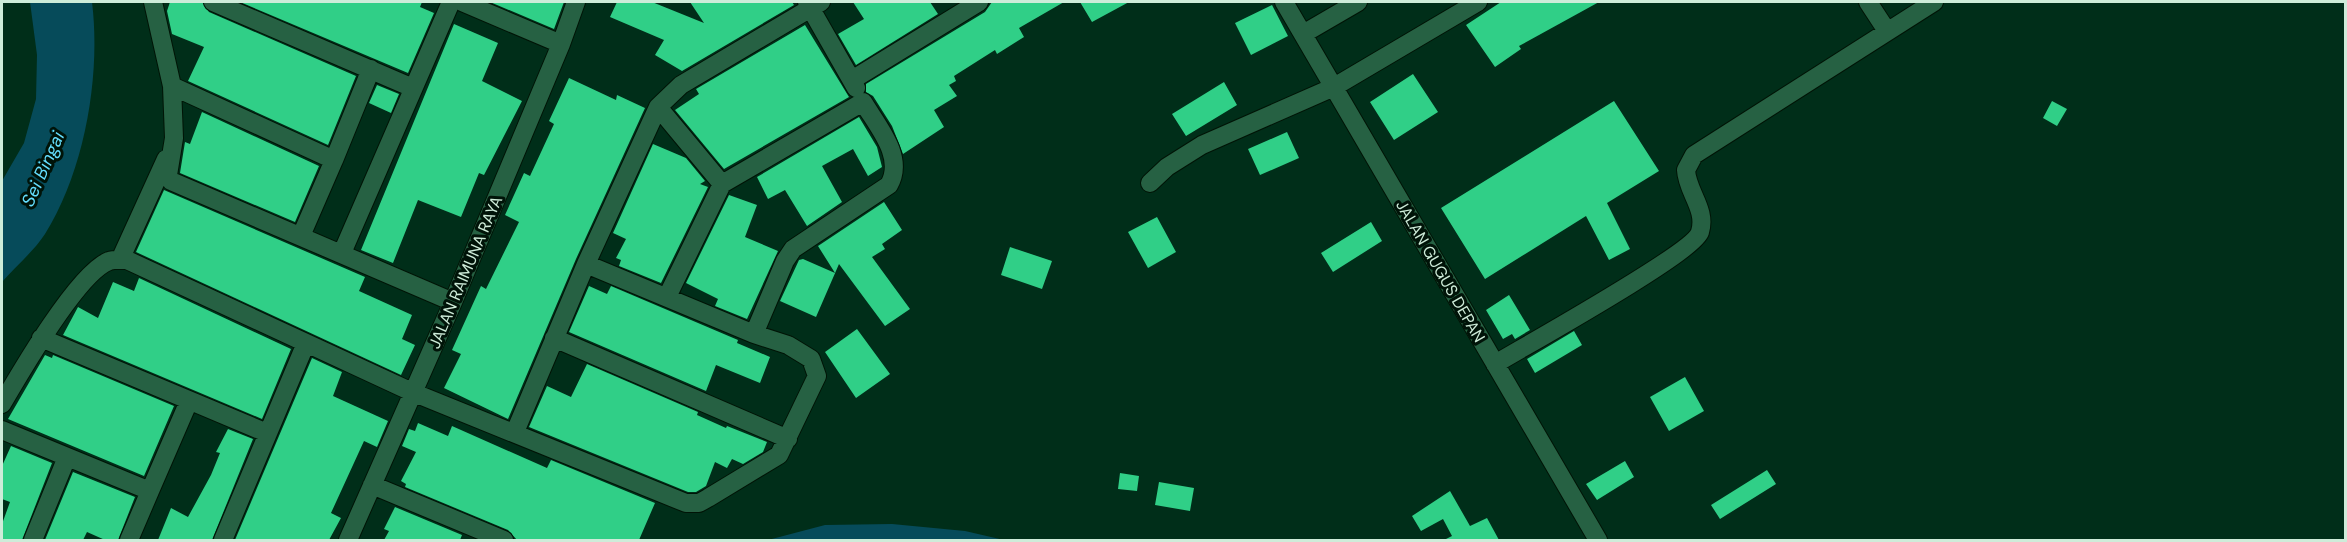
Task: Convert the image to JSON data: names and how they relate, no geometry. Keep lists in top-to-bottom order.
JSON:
{
  "streets": {
    "street": ["JALAN GUGUS DEPAN", "JALAN RAIMUNA RAYA"]
  },
  "water": ["Sei Bingai"]
}
